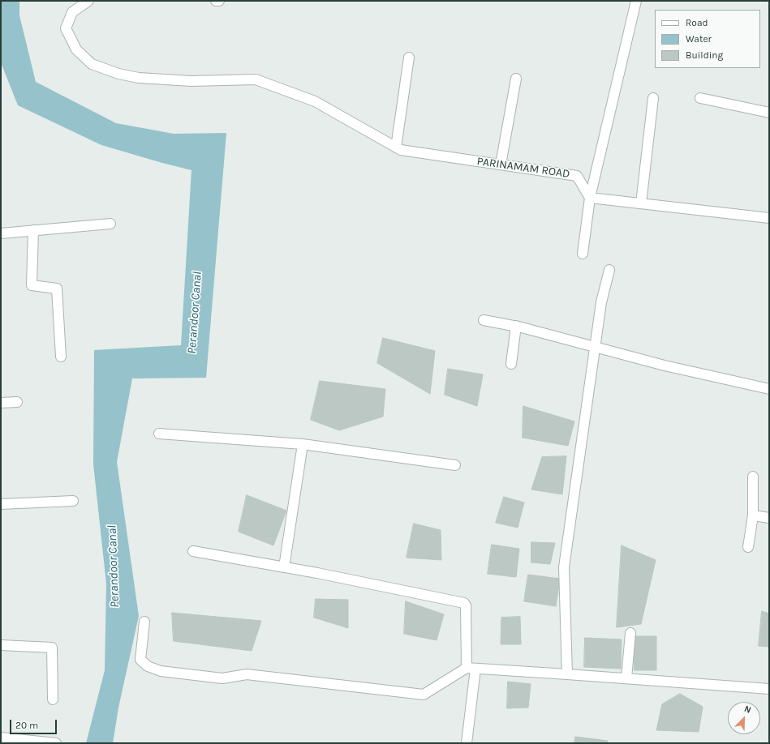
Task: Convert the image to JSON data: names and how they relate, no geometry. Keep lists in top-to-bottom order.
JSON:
{
  "streets": {
    "street": ["PARINAMAM ROAD"]
  },
  "water": ["Perandoor Canal"],
  "legend": ["Road", "Water", "Building"],
  "scale_bar": "20 m",
  "north": "top right"
}
